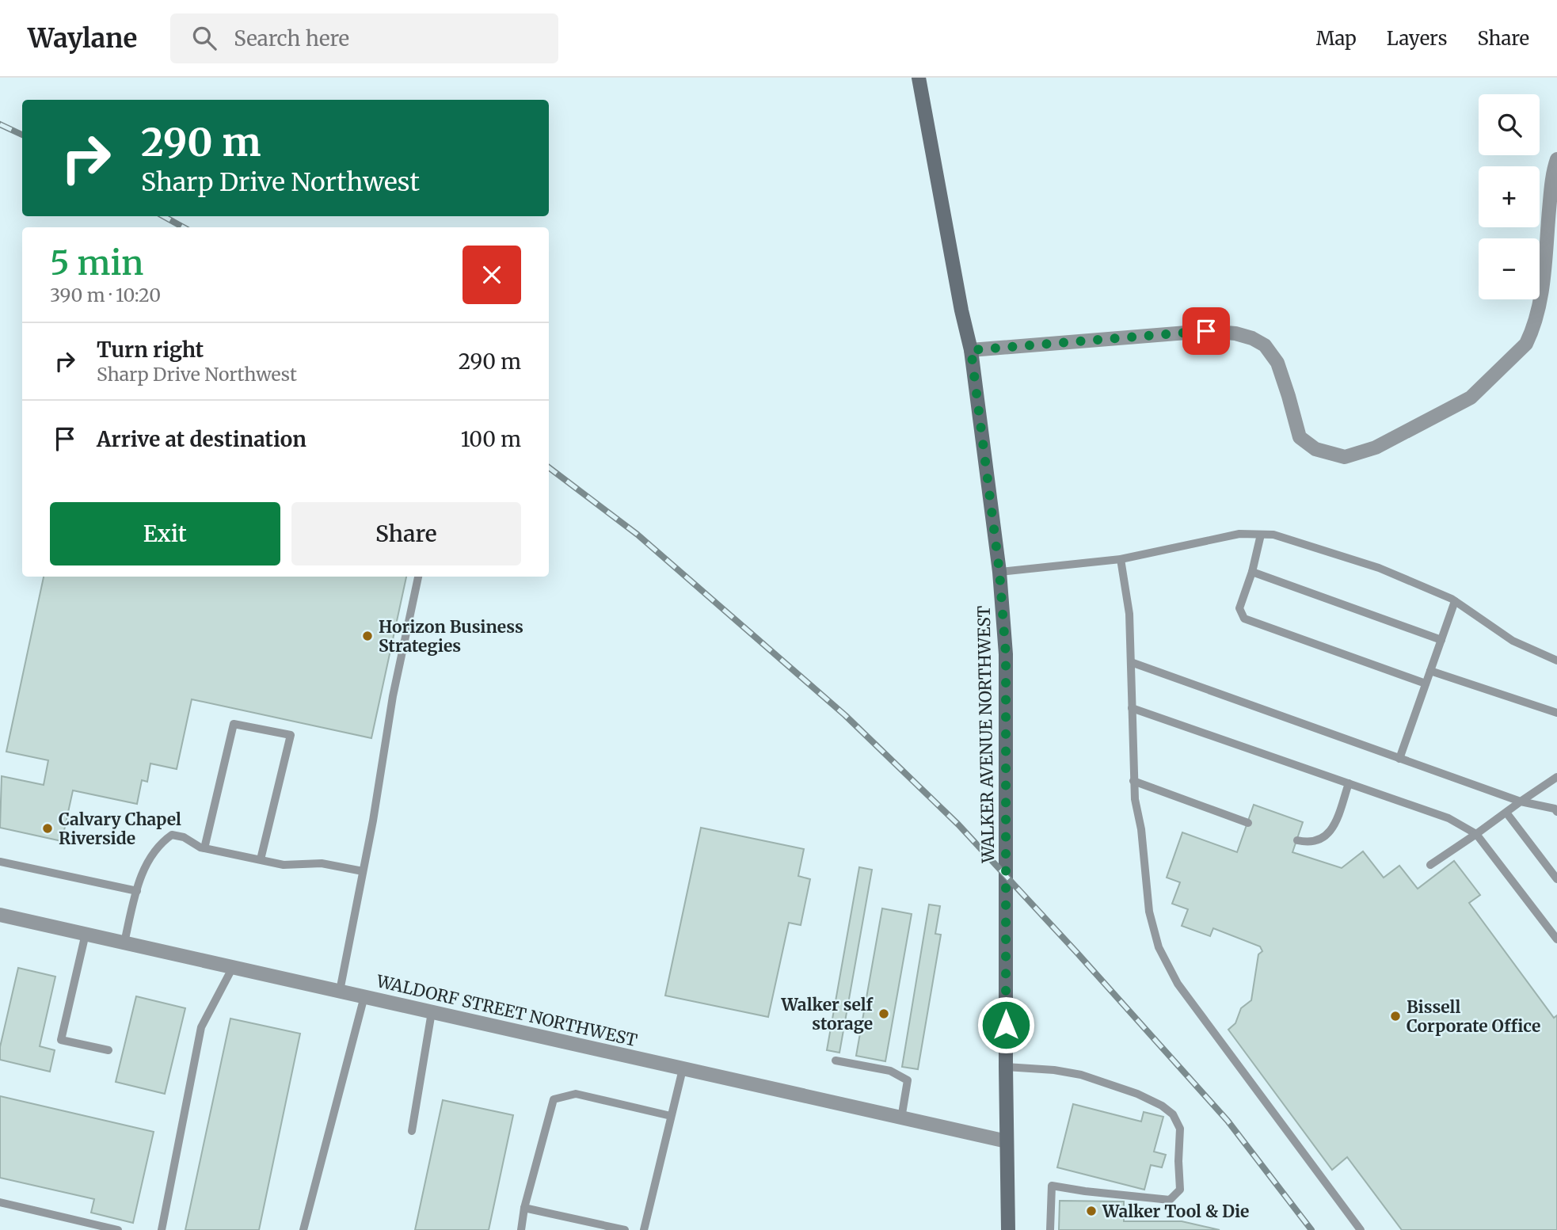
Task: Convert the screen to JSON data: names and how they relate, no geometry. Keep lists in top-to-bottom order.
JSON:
{
  "streets": {
    "main road": ["WALKER AVENUE NORTHWEST"],
    "street": ["WALDORF STREET NORTHWEST"]
  },
  "crossings": [
    ["WALKER AVENUE NORTHWEST", "WALDORF STREET NORTHWEST"]
  ],
  "places": [
    "Horizon Business Strategies",
    "Calvary Chapel Riverside",
    "Walker self storage",
    "Bissell Corporate Office",
    "Walker Tool & Die"
  ],
  "page": {
    "header": "Waylane",
    "search": "Search here",
    "nav": ["Map", "Layers", "Share"],
    "map_buttons": ["+", "−"],
    "turn": ["290 m", "Sharp Drive Northwest"],
    "heading": ["5 min", "390 m · 10:20"],
    "list": [
      {
        "name": "Turn right",
        "note": "Sharp Drive Northwest",
        "value": "290 m"
      },
      {
        "name": "Arrive at destination",
        "value": "100 m"
      }
    ],
    "buttons": ["Exit", "Share"]
  }
}
